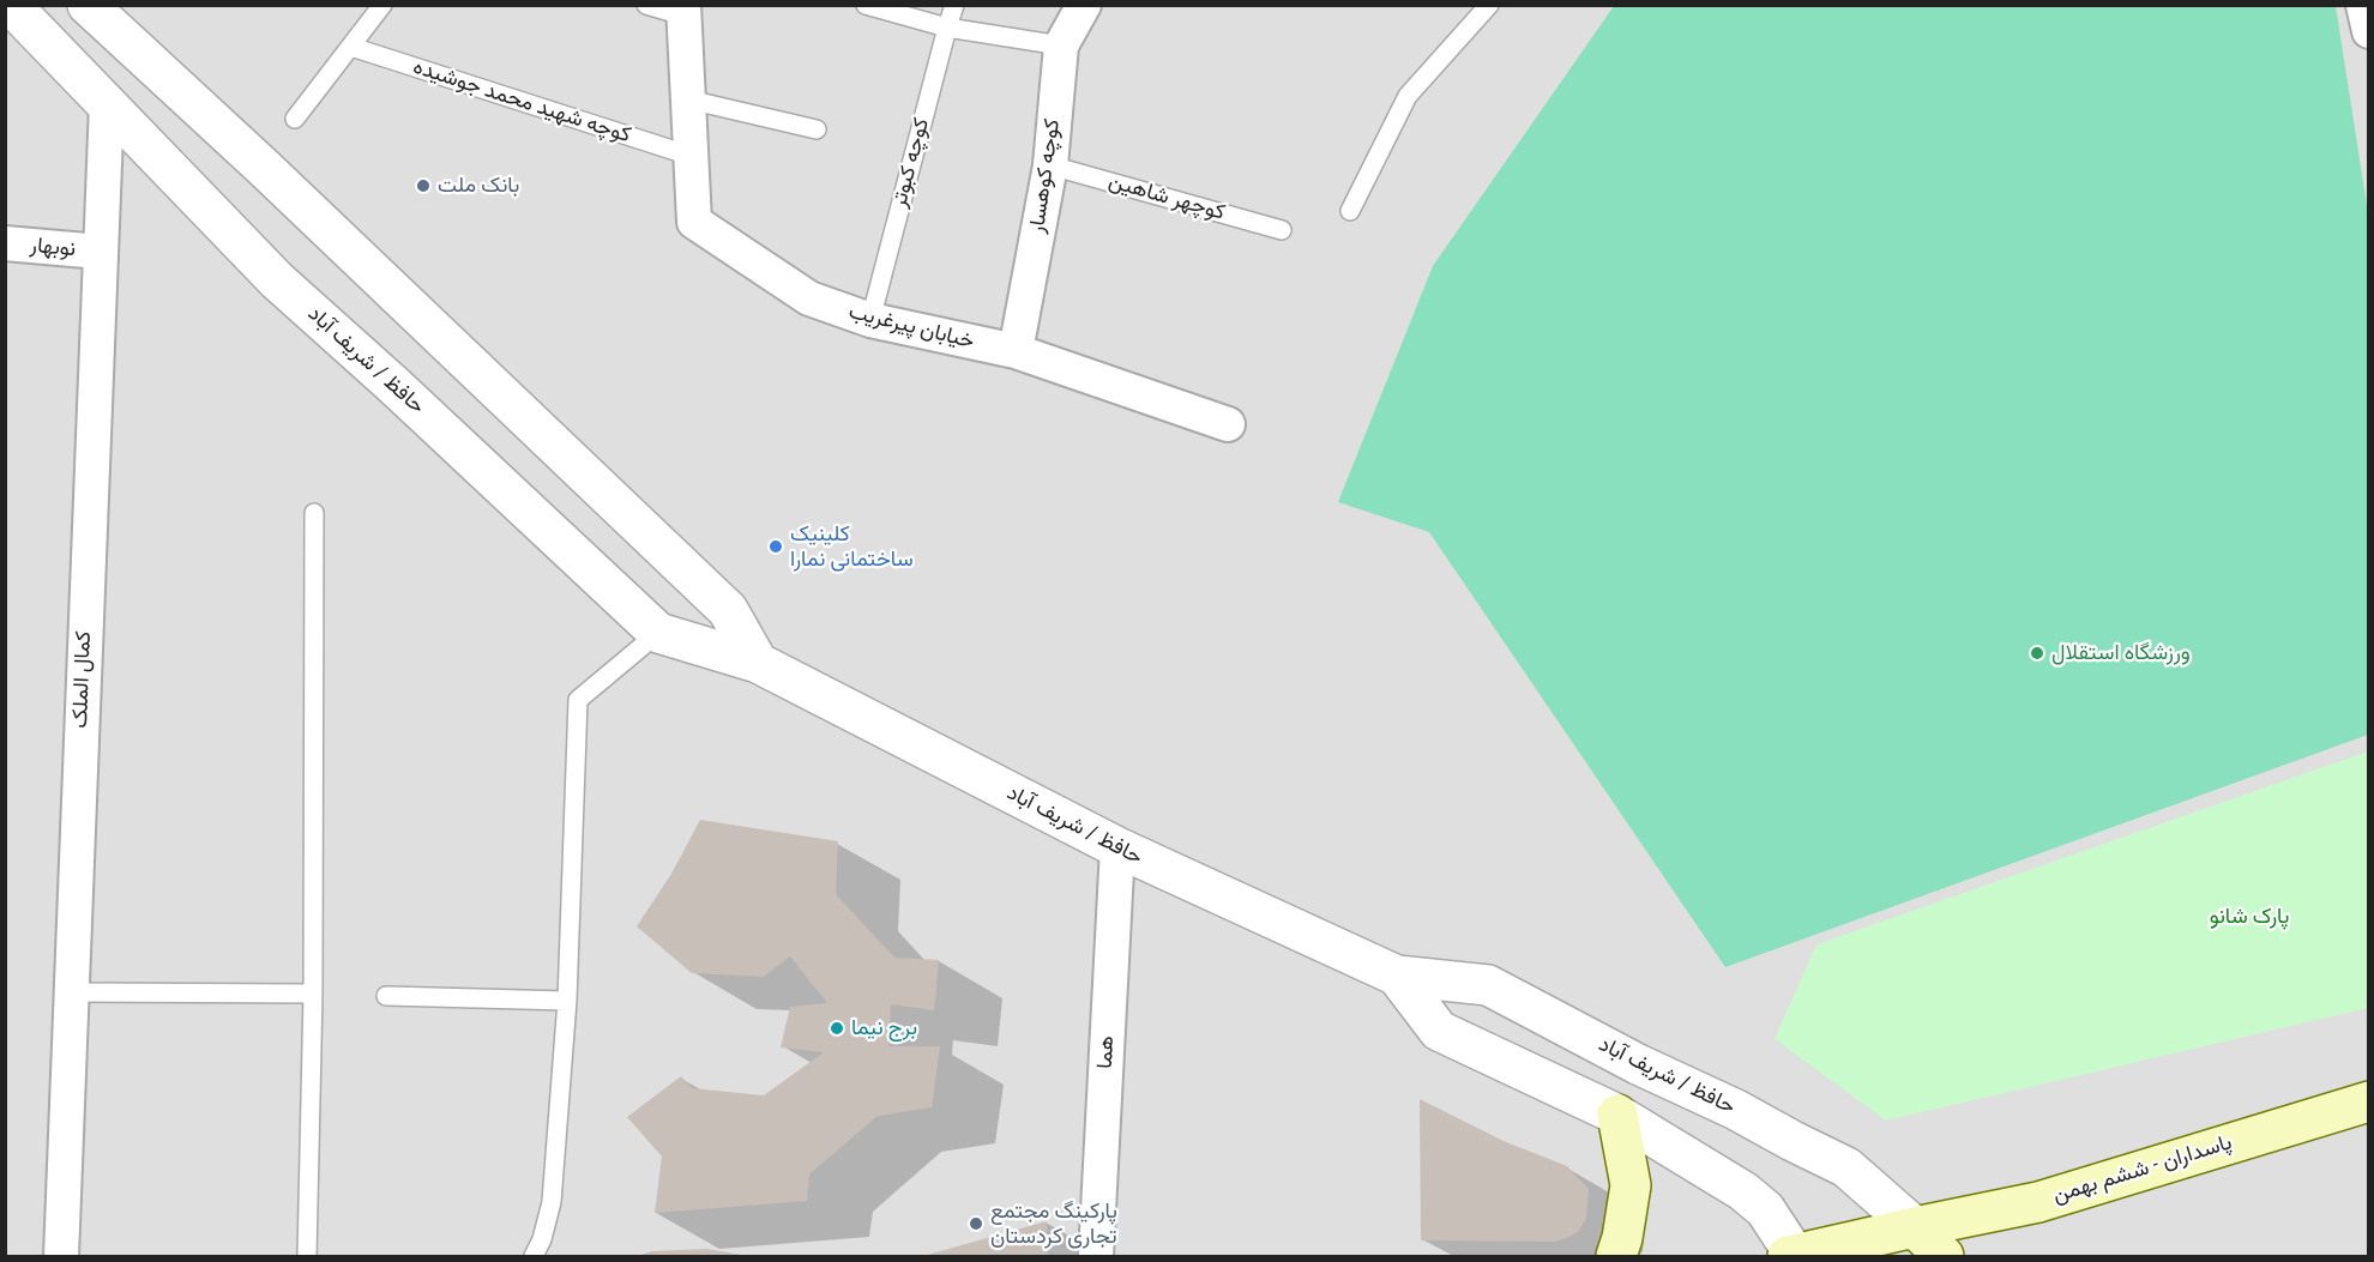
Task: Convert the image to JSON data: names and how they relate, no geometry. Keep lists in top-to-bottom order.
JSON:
{
  "streets": {
    "main road": ["پاسداران - ششم بهمن"],
    "street": [
      "کوچه کوهسار",
      "نوبهار",
      "خیابان پیرغریب",
      "حافظ / شریف آباد",
      "کمال الملک",
      "هما"
    ],
    "lane": ["کوچه شهید محمد جوشیده", "کوچه کبوتر", "کوچهر شاهین"]
  },
  "crossings": [
    ["کوچه شهید محمد جوشیده", "خیابان پیرغریب"],
    ["کوچه کبوتر", "خیابان پیرغریب"],
    ["کوچه کوهسار", "کوچهر شاهین"],
    ["کوچه کوهسار", "خیابان پیرغریب"],
    ["نوبهار", "کمال الملک"],
    ["حافظ / شریف آباد", "کمال الملک"],
    ["حافظ / شریف آباد", "هما"],
    ["حافظ / شریف آباد", "پاسداران - ششم بهمن"]
  ],
  "parks": ["پارک شانو"],
  "places": [
    "بانک ملت",
    "کلینیک ساختمانی نمارا",
    "ورزشگاه استقلال",
    "برج نیما",
    "پارکینگ مجتمع تجاری کردستان"
  ]
}
